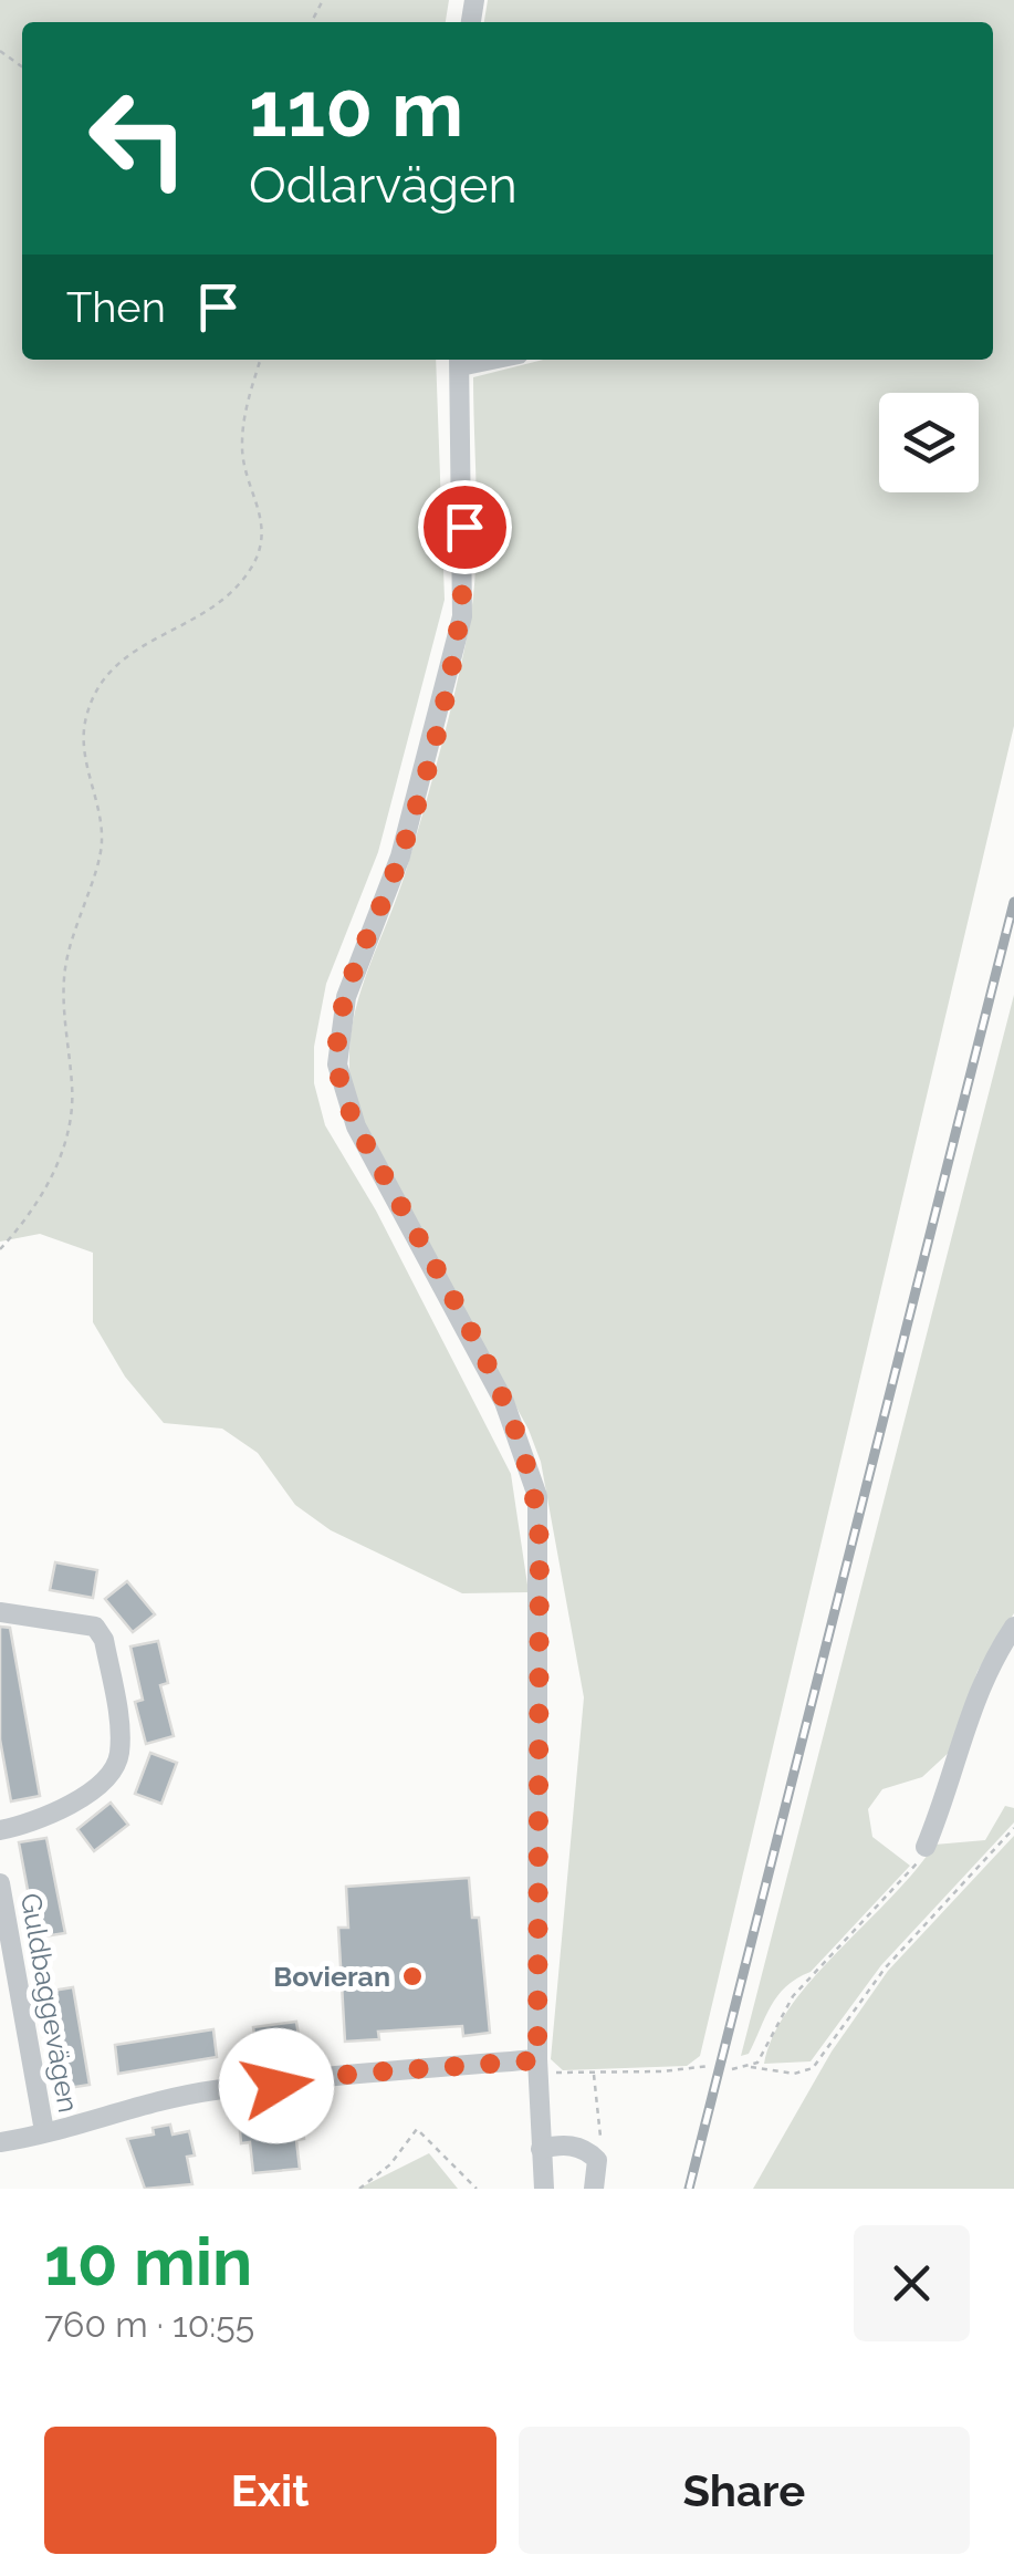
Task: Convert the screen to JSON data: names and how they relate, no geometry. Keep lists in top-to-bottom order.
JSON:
{
  "streets": {
    "street": ["Guldbaggevägen"]
  },
  "places": ["Bovieran"],
  "page": {
    "turn": ["110 m", "Odlarvägen"],
    "then": "Then",
    "heading": ["10 min", "760 m · 10:55"],
    "buttons": ["Exit", "Share"]
  }
}
